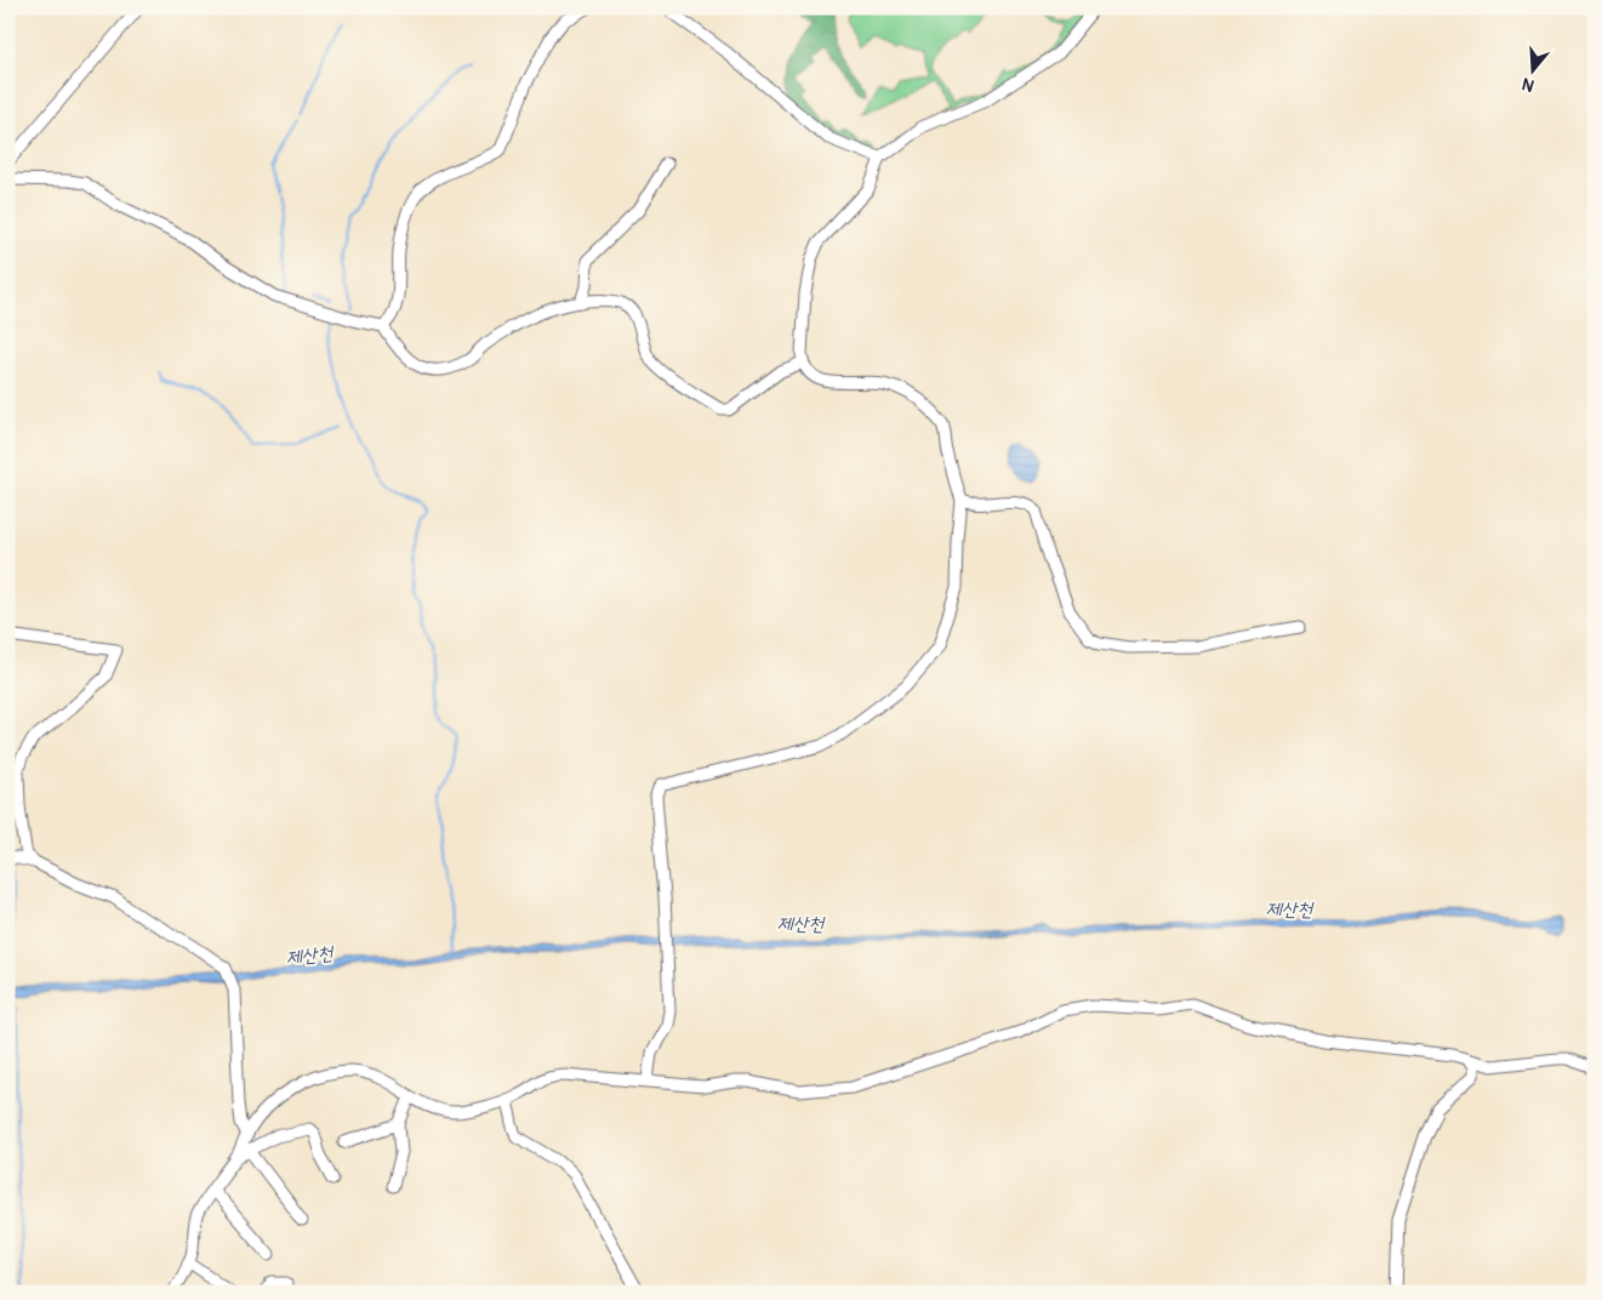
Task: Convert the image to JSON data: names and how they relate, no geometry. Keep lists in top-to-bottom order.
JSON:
{
  "water": ["제산천"],
  "north": "bottom"
}
